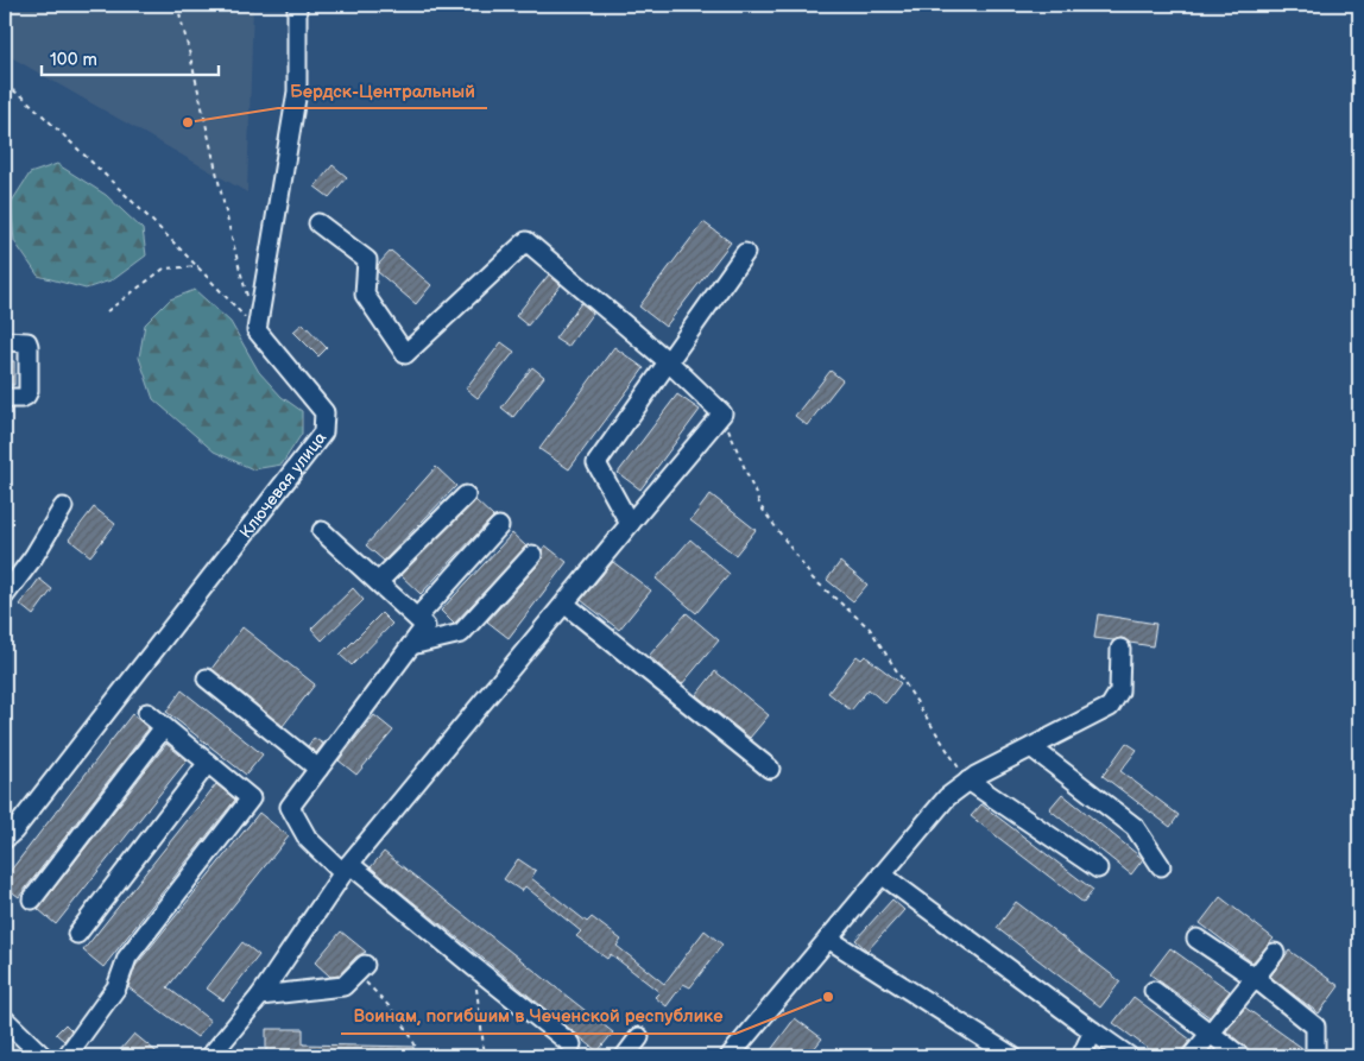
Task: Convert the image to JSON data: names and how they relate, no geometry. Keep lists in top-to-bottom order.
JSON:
{
  "streets": {
    "street": ["Ключевая улица"]
  },
  "places": ["Бердск-Центральный", "Воинам, погибшим в Чеченской республике"],
  "scale_bar": "100 m"
}
